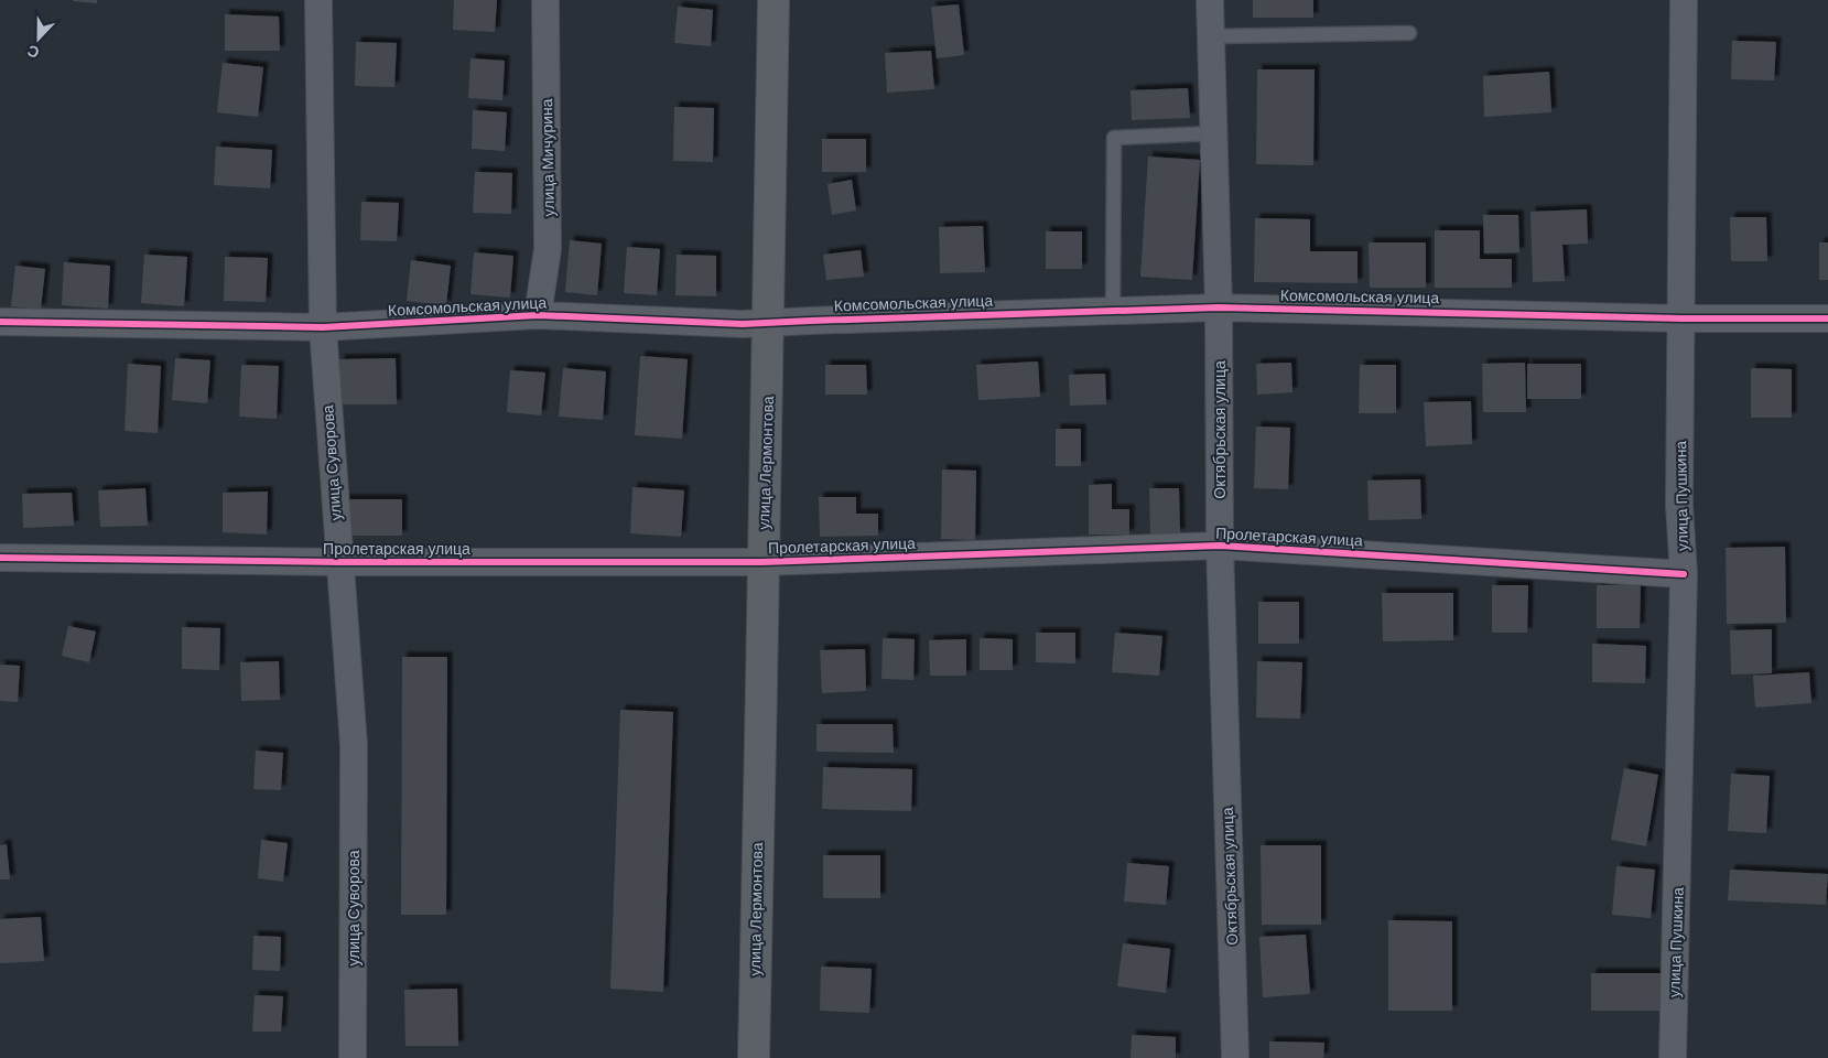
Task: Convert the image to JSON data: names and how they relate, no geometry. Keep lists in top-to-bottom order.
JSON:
{
  "streets": {
    "main road": ["улица Лермонтова"],
    "street": [
      "улица Мичурина",
      "Комсомольская улица",
      "Октябрьская улица",
      "улица Суворова",
      "улица Пушкина",
      "Пролетарская улица"
    ]
  },
  "crossings": [
    ["улица Мичурина", "Комсомольская улица"],
    ["Комсомольская улица", "Октябрьская улица"],
    ["Комсомольская улица", "улица Суворова"],
    ["Комсомольская улица", "улица Лермонтова"],
    ["Комсомольская улица", "улица Пушкина"],
    ["Октябрьская улица", "Пролетарская улица"],
    ["улица Суворова", "Пролетарская улица"],
    ["улица Лермонтова", "Пролетарская улица"],
    ["улица Пушкина", "Пролетарская улица"]
  ],
  "north": "bottom"
}
